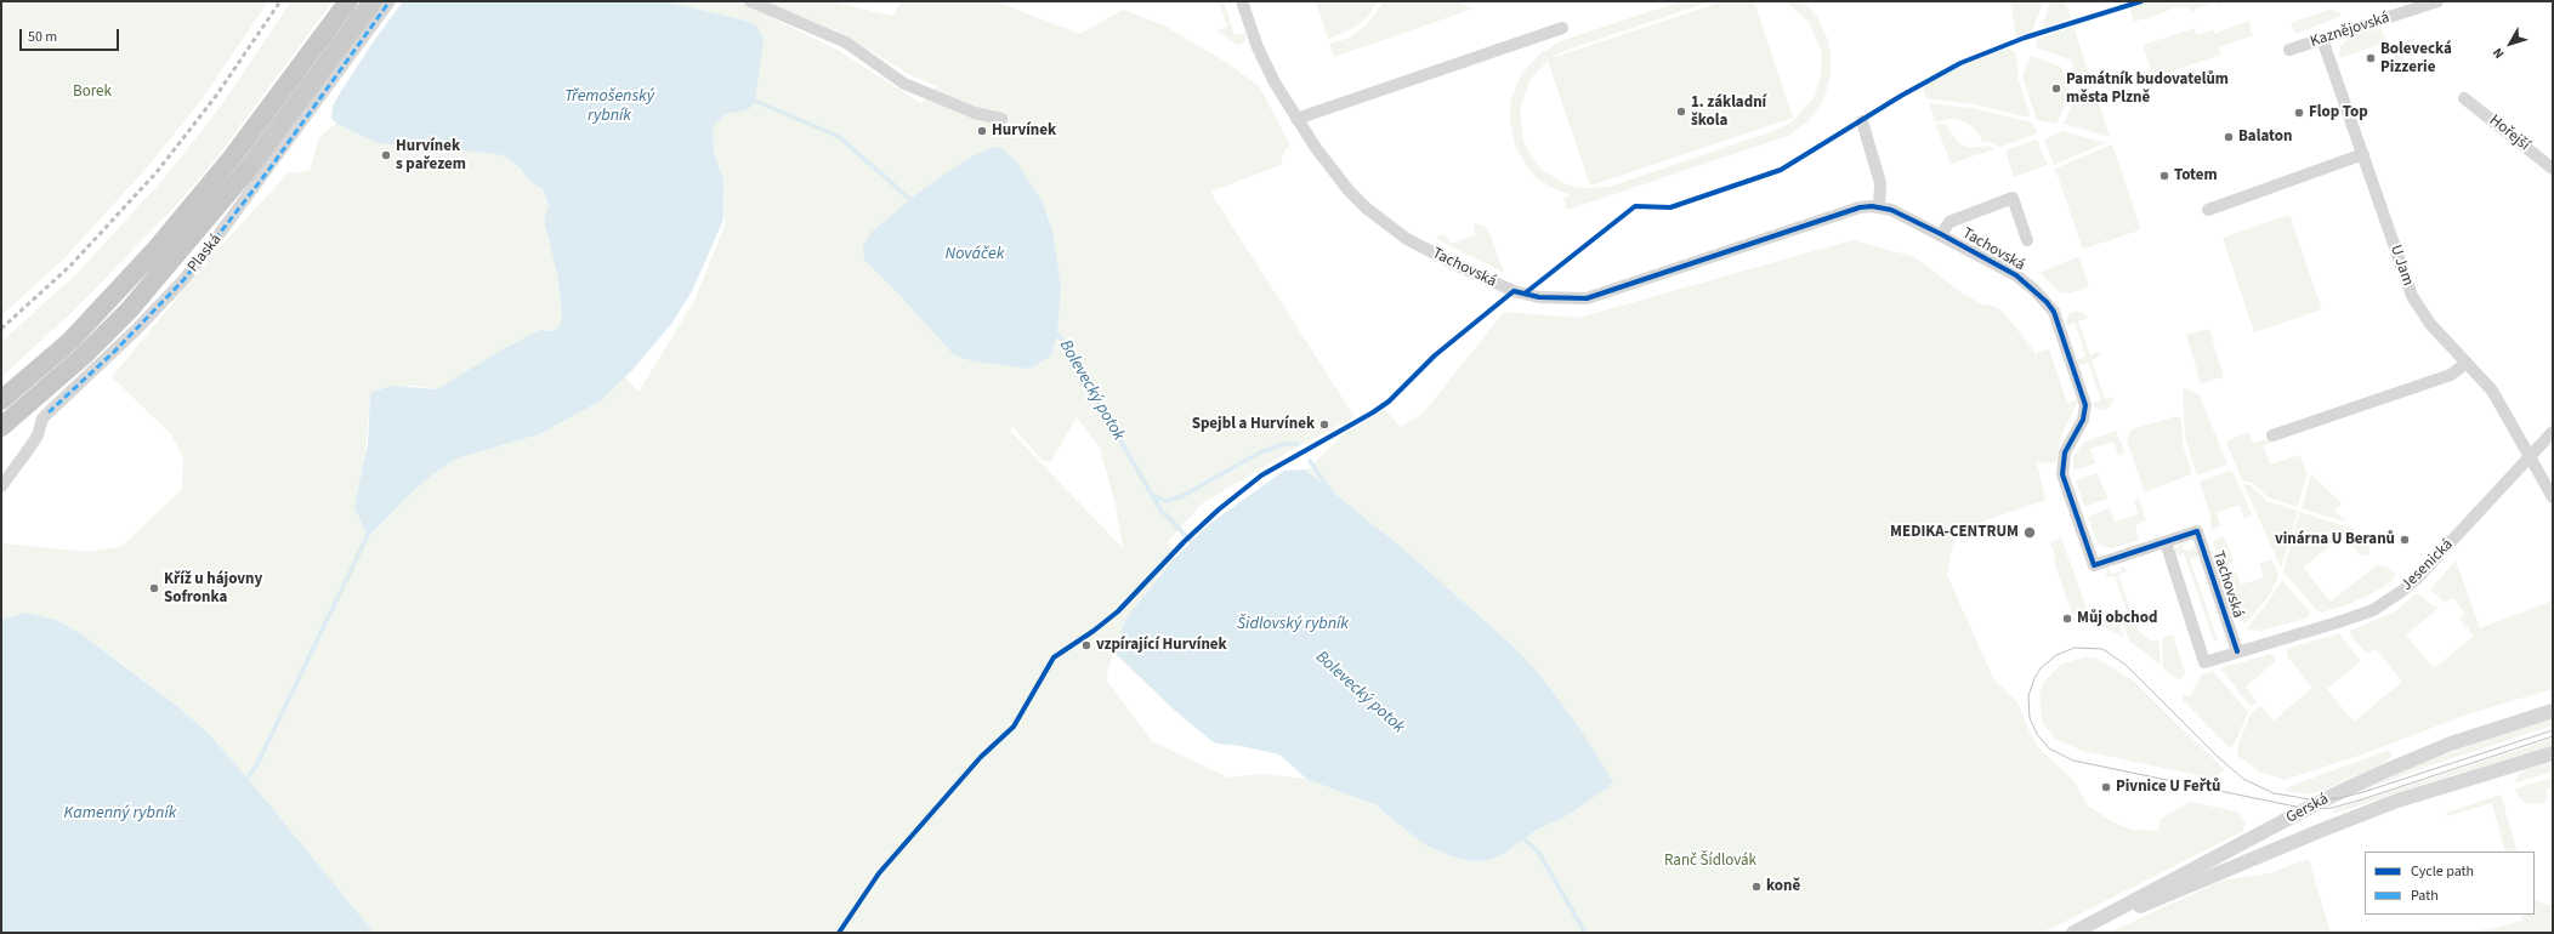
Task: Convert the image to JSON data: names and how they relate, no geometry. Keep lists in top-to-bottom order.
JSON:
{
  "streets": {
    "street": [
      "Kaznějovská",
      "Hořejší",
      "Tachovská",
      "Plaská",
      "U Jam",
      "Jesenická",
      "Gerská"
    ]
  },
  "crossings": [
    ["Kaznějovská", "U Jam"],
    ["Tachovská", "Jesenická"],
    ["U Jam", "Jesenická"]
  ],
  "water": [
    "Třemošenský rybník",
    "Nováček",
    "Bolevecký potok",
    "Šidlovský rybník",
    "Kamenný rybník"
  ],
  "parks": ["Borek", "Ranč Šídlovák"],
  "places": [
    "Bolevecká Pizzerie",
    "Památník budovatelům města Plzně",
    "1. základní škola",
    "Flop Top",
    "Hurvínek",
    "Balaton",
    "Hurvínek s pařezem",
    "Totem",
    "Spejbl a Hurvínek",
    "MEDIKA-CENTRUM",
    "vinárna U Beranů",
    "Kříž u hájovny Sofronka",
    "Můj obchod",
    "vzpírající Hurvínek",
    "Pivnice U Feřtů",
    "koně"
  ],
  "legend": ["Cycle path", "Path"],
  "scale_bar": "50 m",
  "north": "bottom left"
}
